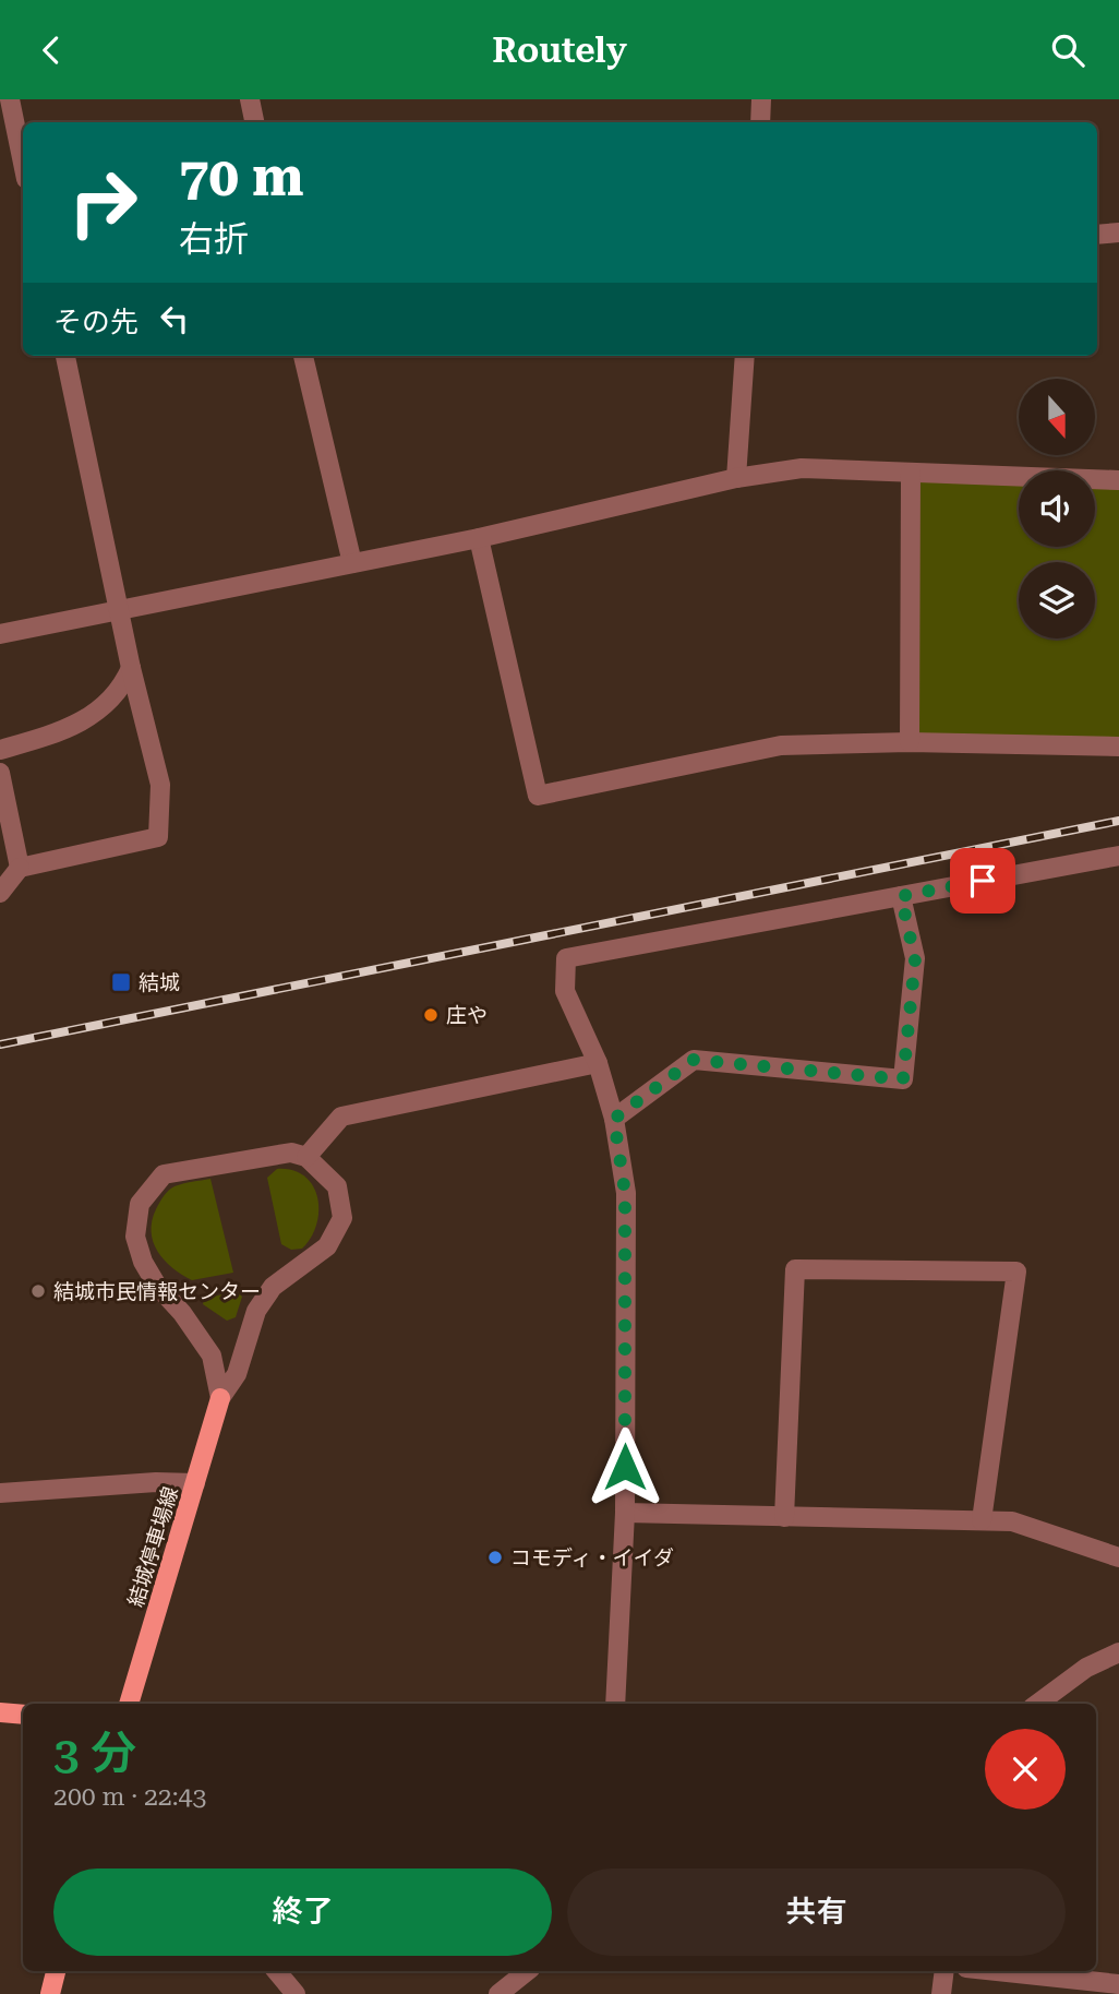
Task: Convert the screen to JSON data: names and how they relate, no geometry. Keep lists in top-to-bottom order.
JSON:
{
  "streets": {
    "main road": ["結城停車場線"]
  },
  "places": {
    "transit": ["結城"],
    "other": ["庄や", "結城市民情報センター", "コモディ・イイダ"]
  },
  "north": "bottom",
  "page": {
    "header": "Routely",
    "turn": ["70 m", "右折"],
    "then": "その先",
    "heading": ["3 分", "200 m · 22:43"],
    "buttons": ["終了", "共有"]
  }
}
